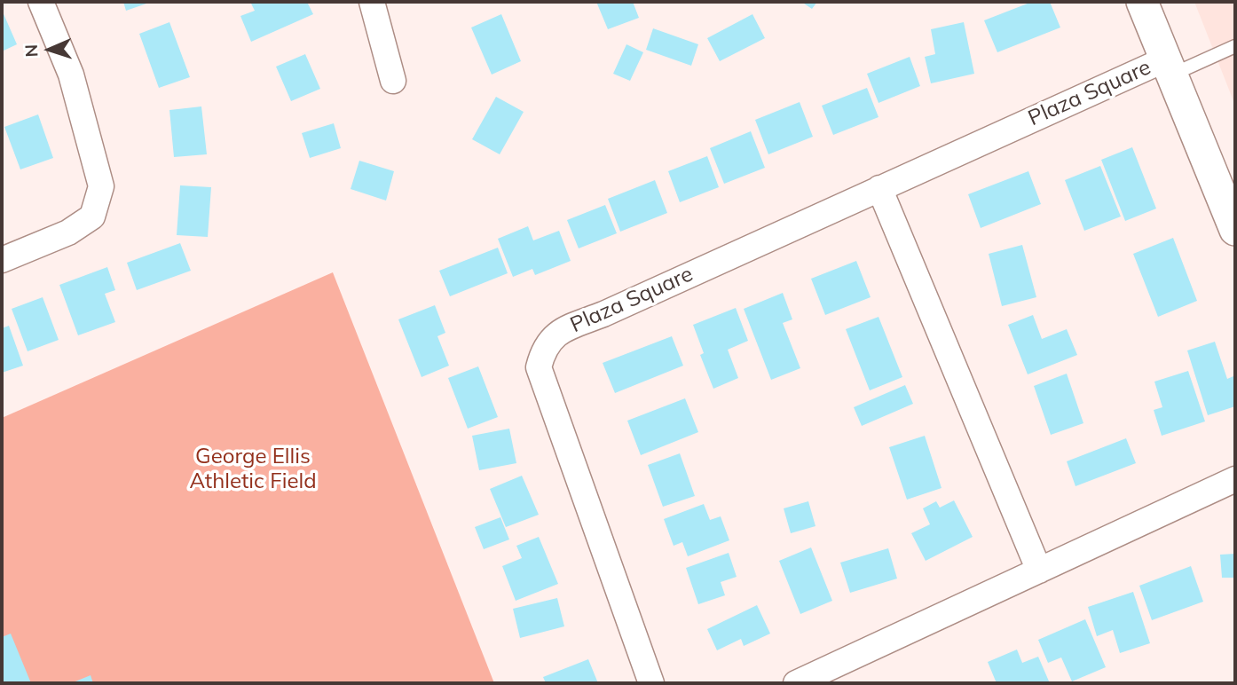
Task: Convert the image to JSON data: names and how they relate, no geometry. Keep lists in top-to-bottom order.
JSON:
{
  "streets": {
    "street": ["Plaza Square"]
  },
  "parks": ["George Ellis Athletic Field"],
  "north": "left"
}
